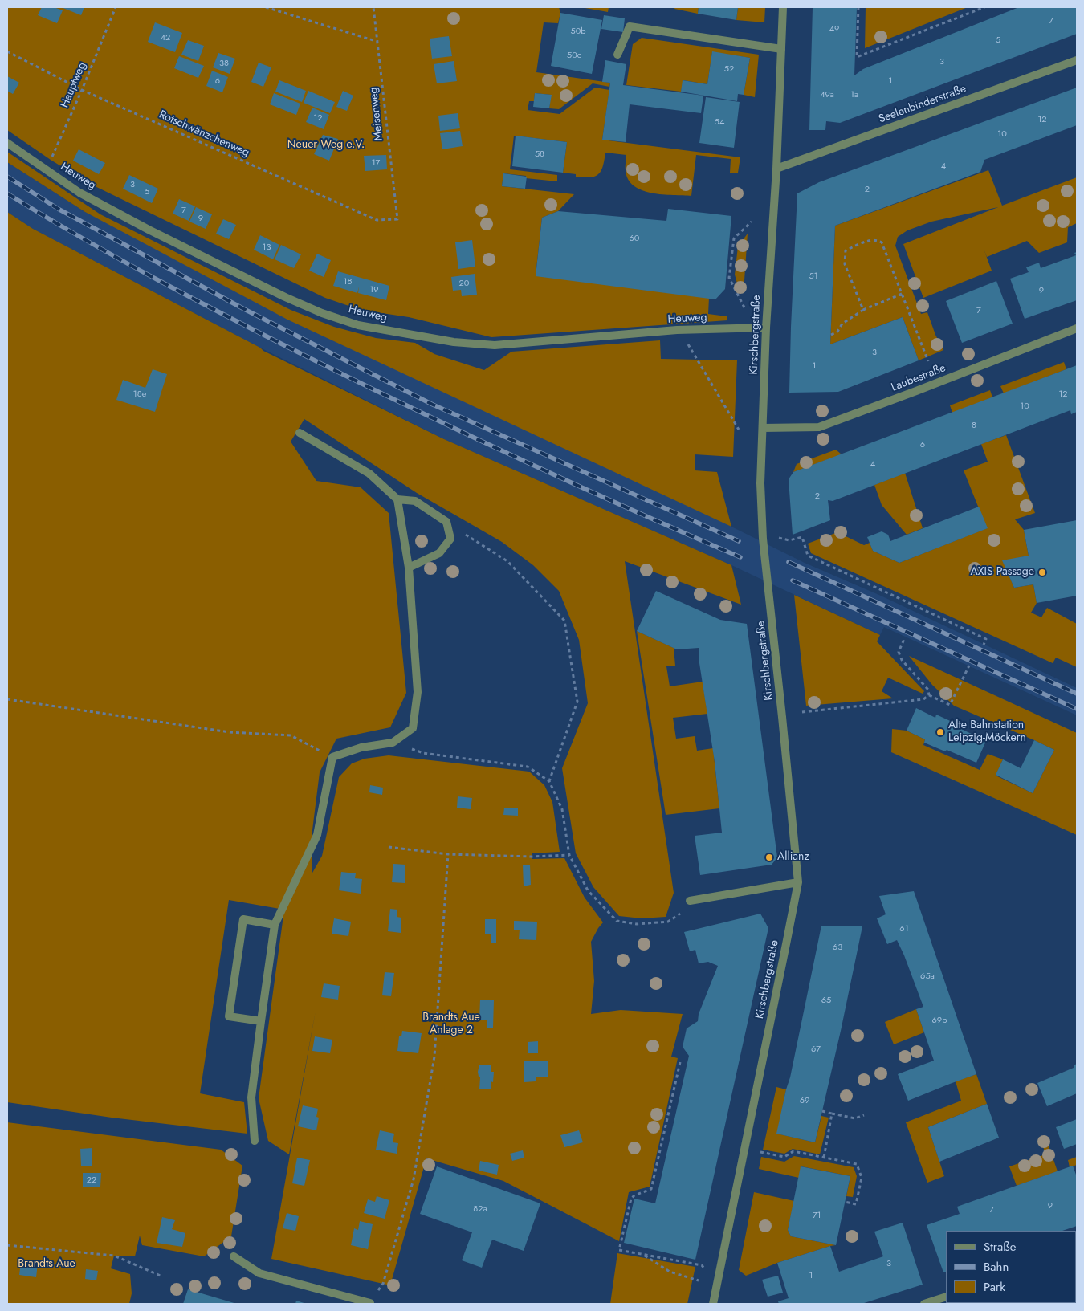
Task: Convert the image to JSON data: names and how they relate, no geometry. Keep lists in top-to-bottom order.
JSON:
{
  "streets": {
    "street": [
      "Seelenbinderstraße",
      "Heuweg",
      "Kirschbergstraße",
      "Laubestraße"
    ],
    "path": ["Hauptweg", "Meisenweg", "Rotschwänzchenweg"]
  },
  "crossings": [
    ["Hauptweg", "Rotschwänzchenweg"],
    ["Hauptweg", "Heuweg"],
    ["Seelenbinderstraße", "Kirschbergstraße"],
    ["Meisenweg", "Rotschwänzchenweg"],
    ["Heuweg", "Kirschbergstraße"],
    ["Kirschbergstraße", "Laubestraße"]
  ],
  "parks": ["Neuer Weg e.V.", "Brandts Aue Anlage 2", "Brandts Aue"],
  "places": ["AXIS Passage", "Alte Bahnstation Leipzig-Möckern", "Allianz"],
  "house_numbers": [
    "7",
    "49",
    "50b",
    "42",
    "5",
    "50c",
    "3",
    "38",
    "52",
    "6",
    "1",
    "49a",
    "1a",
    "12",
    "12",
    "54",
    "10",
    "58",
    "17",
    "4",
    "3",
    "2",
    "5",
    "7",
    "9",
    "60",
    "13",
    "51",
    "18",
    "20",
    "19",
    "9",
    "7",
    "3",
    "1",
    "18e",
    "12",
    "10",
    "8",
    "6",
    "4",
    "2",
    "61",
    "63",
    "65a",
    "65",
    "69b",
    "67",
    "69",
    "22",
    "9",
    "82a",
    "7",
    "71",
    "3",
    "1"
  ],
  "legend": ["Straße", "Bahn", "Park"]
}
